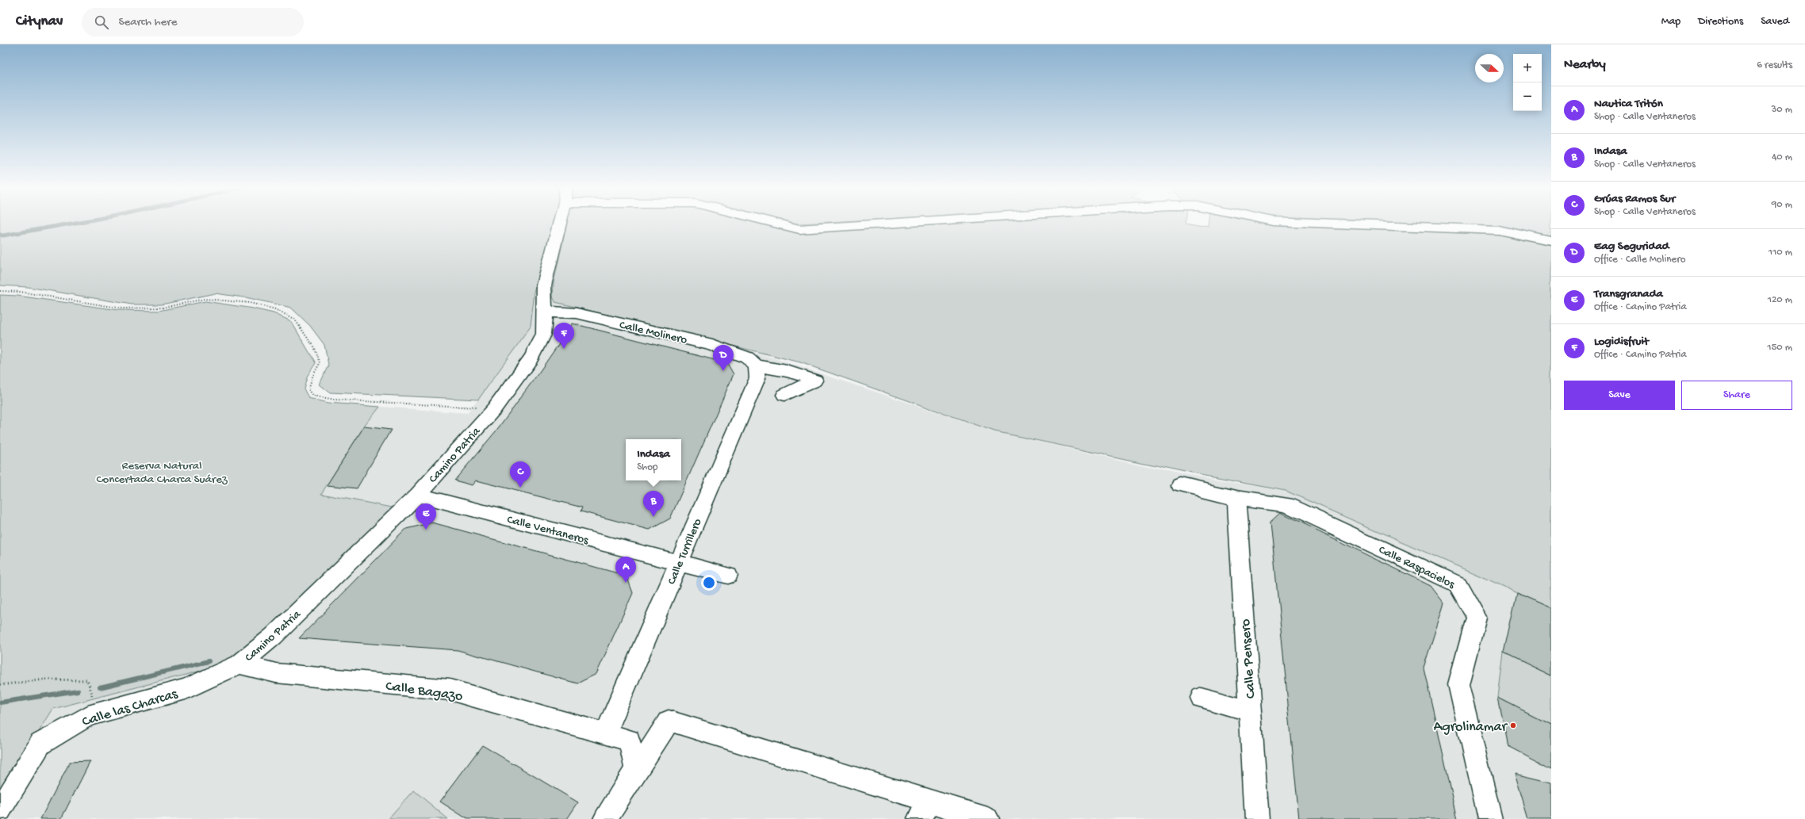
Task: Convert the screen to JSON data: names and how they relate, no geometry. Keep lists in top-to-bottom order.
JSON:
{
  "streets": {
    "street": [
      "Calle Molinero",
      "Camino Patria",
      "Calle Ventaneros",
      "Calle Turrillero",
      "Calle Raspacielos",
      "Calle Pensero",
      "Calle Bagazo",
      "Calle las Charcas"
    ]
  },
  "crossings": [
    ["Calle Molinero", "Camino Patria"],
    ["Calle Molinero", "Calle Turrillero"],
    ["Camino Patria", "Calle Ventaneros"],
    ["Camino Patria", "Calle Bagazo"],
    ["Camino Patria", "Calle las Charcas"],
    ["Calle Ventaneros", "Calle Turrillero"],
    ["Calle Turrillero", "Calle Bagazo"],
    ["Calle Raspacielos", "Calle Pensero"],
    ["Calle Bagazo", "Calle las Charcas"]
  ],
  "parks": ["Reserva Natural Concertada Charca Suárez"],
  "places": ["Agrolinamar"],
  "north": "right",
  "page": {
    "header": "Citynav",
    "search": "Search here",
    "nav": ["Map", "Directions", "Saved"],
    "heading": ["Nearby", "6 results"],
    "map_buttons": ["+", "−"],
    "list": [
      {
        "mark": "A",
        "name": "Nautica Tritón",
        "note": "Shop · Calle Ventaneros",
        "value": "30 m"
      },
      {
        "mark": "B",
        "name": "Indasa",
        "note": "Shop · Calle Ventaneros",
        "value": "40 m"
      },
      {
        "mark": "C",
        "name": "Grúas Ramos Sur",
        "note": "Shop · Calle Ventaneros",
        "value": "90 m"
      },
      {
        "mark": "D",
        "name": "Eag Seguridad",
        "note": "Office · Calle Molinero",
        "value": "110 m"
      },
      {
        "mark": "E",
        "name": "Transgranada",
        "note": "Office · Camino Patria",
        "value": "120 m"
      },
      {
        "mark": "F",
        "name": "Logidisfruit",
        "note": "Office · Camino Patria",
        "value": "150 m"
      }
    ],
    "pins": [
      "F",
      "D",
      "C",
      "B",
      "E",
      "A"
    ],
    "buttons": ["Save", "Share"],
    "popup": ["Indasa", "Shop"]
  }
}
